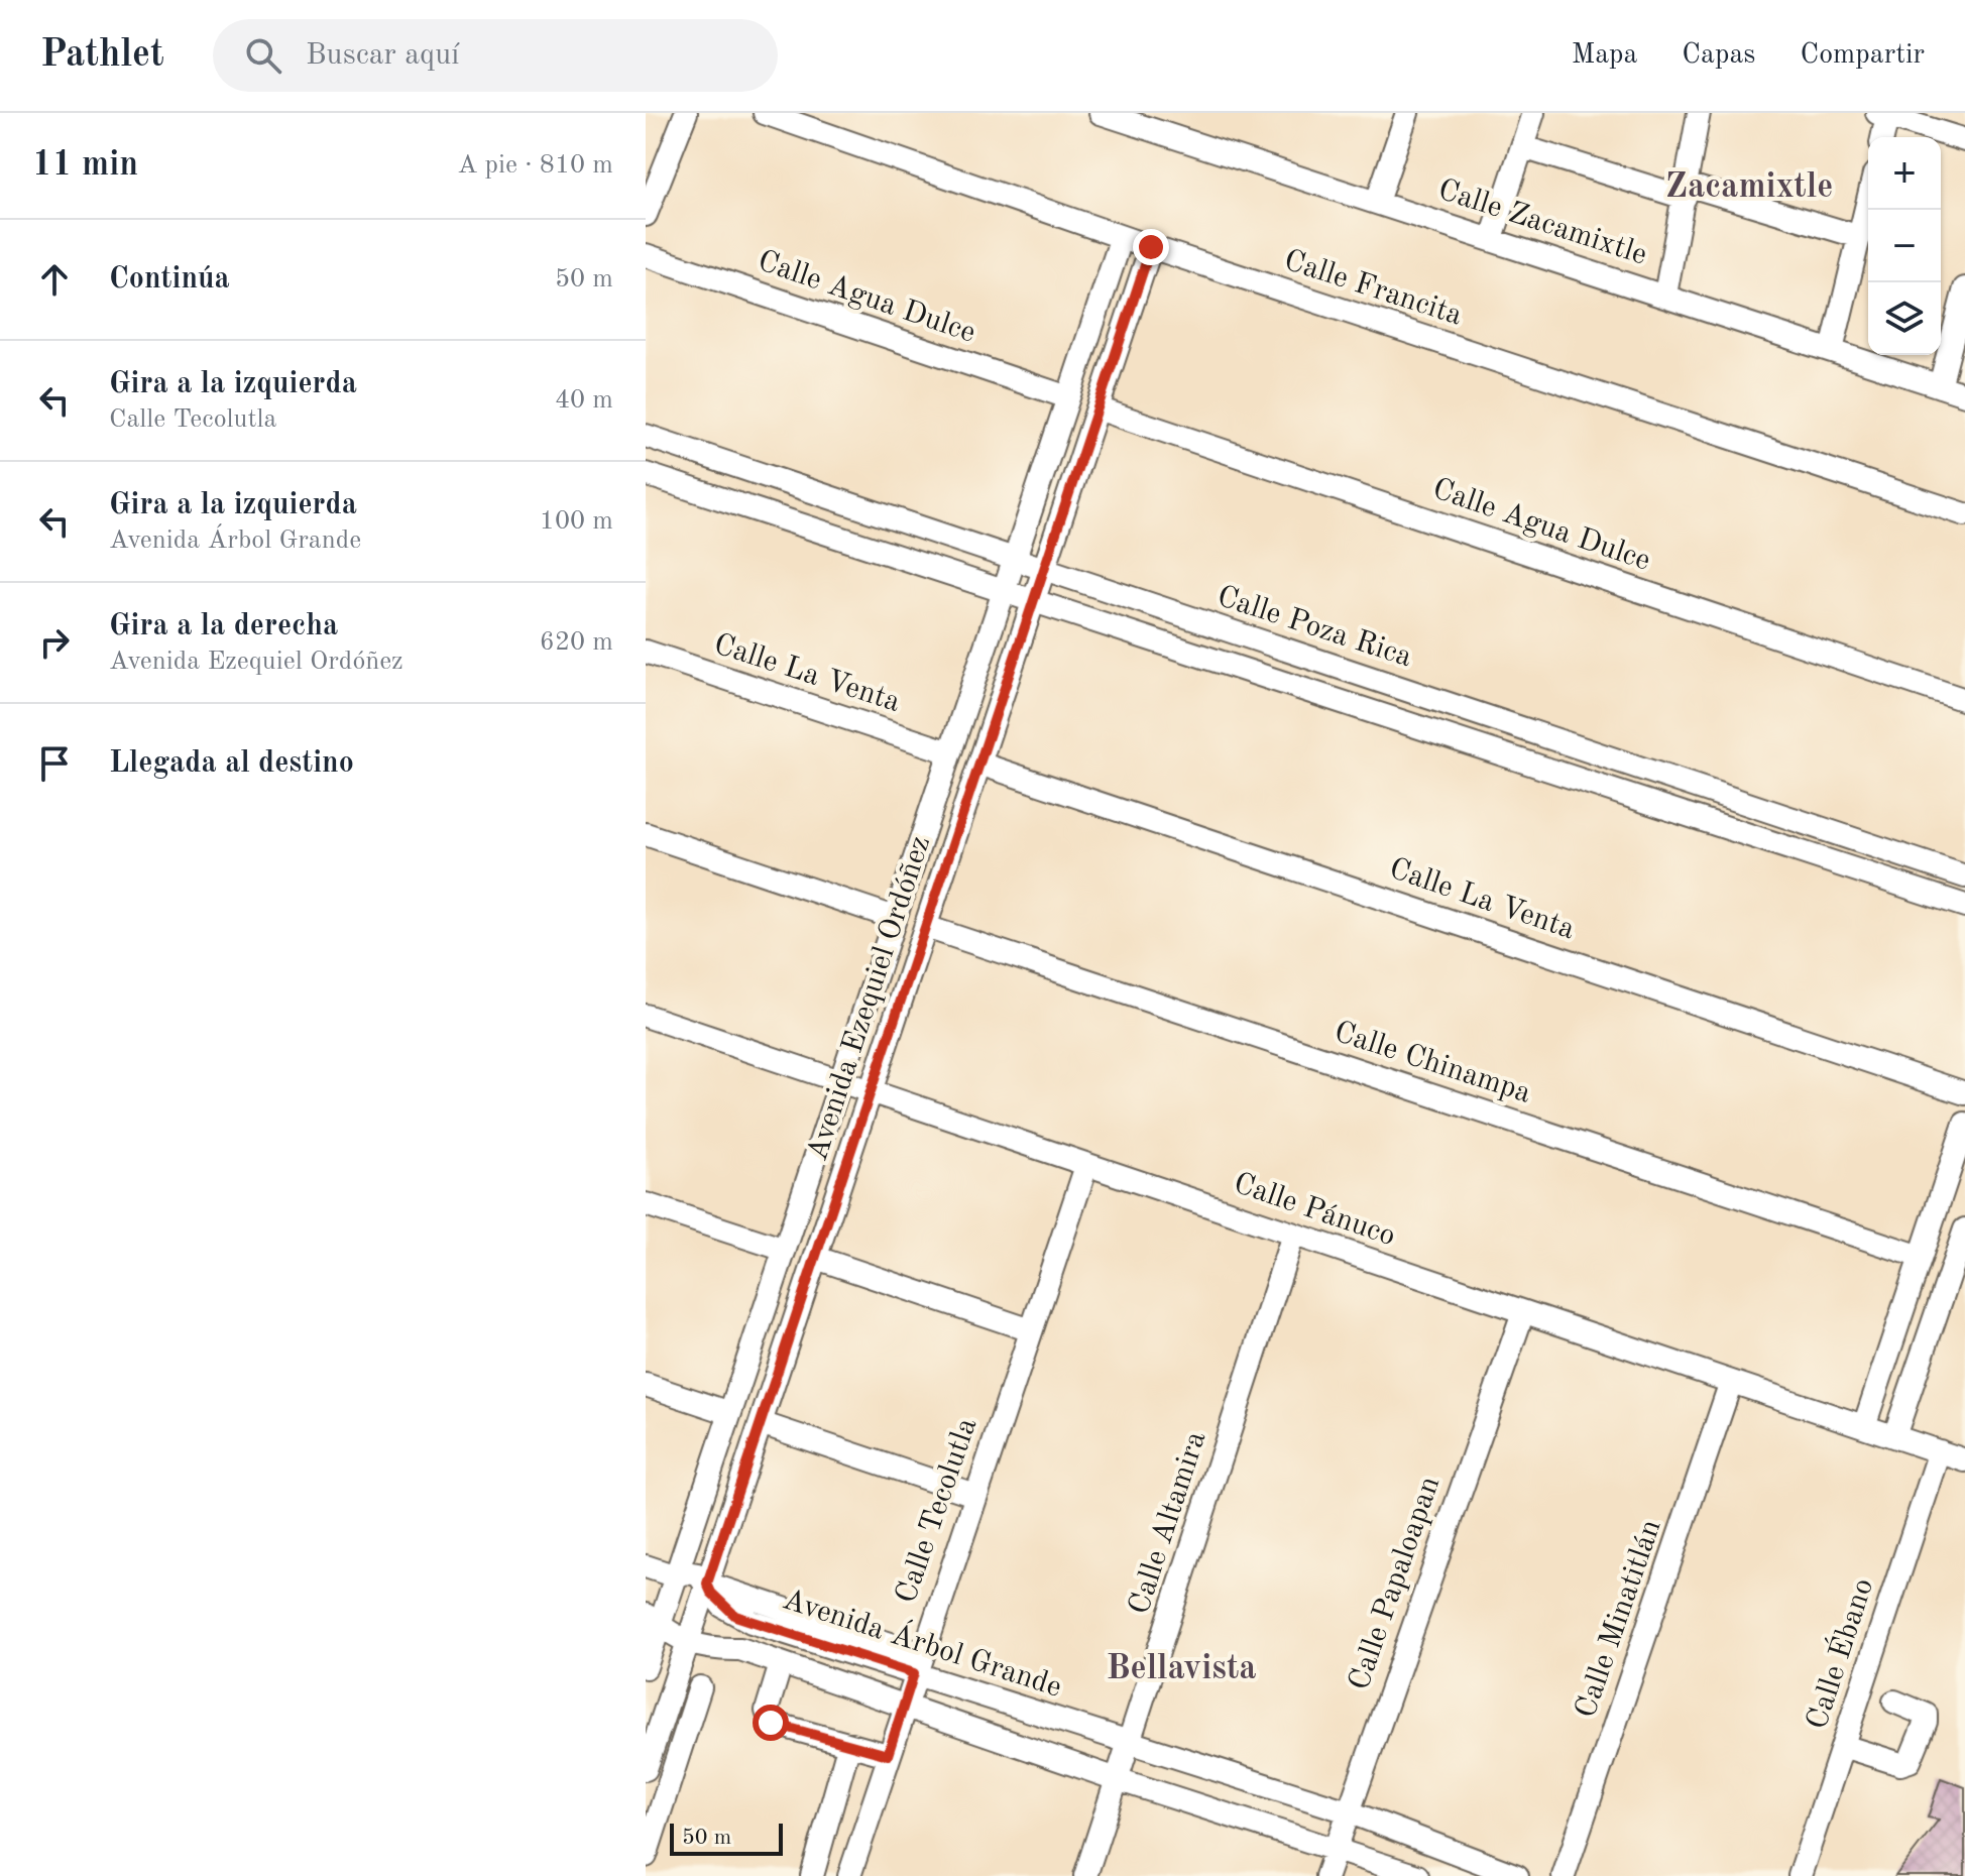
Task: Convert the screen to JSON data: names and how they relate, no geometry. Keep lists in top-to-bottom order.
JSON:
{
  "streets": {
    "street": [
      "Calle Zacamixtle",
      "Calle Francita",
      "Calle Agua Dulce",
      "Calle Poza Rica",
      "Calle La Venta",
      "Avenida Ezequiel Ordóñez",
      "Calle Chinampa",
      "Calle Pánuco",
      "Calle Tecolutla",
      "Calle Altamira",
      "Calle Papaloapan",
      "Calle Minatitlán",
      "Avenida Árbol Grande",
      "Calle Ébano"
    ]
  },
  "crossings": [
    ["Calle Francita", "Avenida Ezequiel Ordóñez"],
    ["Calle Agua Dulce", "Avenida Ezequiel Ordóñez"],
    ["Calle Poza Rica", "Avenida Ezequiel Ordóñez"],
    ["Calle La Venta", "Avenida Ezequiel Ordóñez"],
    ["Avenida Ezequiel Ordóñez", "Calle Chinampa"],
    ["Avenida Ezequiel Ordóñez", "Calle Pánuco"],
    ["Avenida Ezequiel Ordóñez", "Avenida Árbol Grande"],
    ["Calle Pánuco", "Calle Tecolutla"],
    ["Calle Pánuco", "Calle Altamira"],
    ["Calle Pánuco", "Calle Papaloapan"],
    ["Calle Pánuco", "Calle Minatitlán"],
    ["Calle Pánuco", "Calle Ébano"],
    ["Calle Tecolutla", "Avenida Árbol Grande"],
    ["Calle Altamira", "Avenida Árbol Grande"],
    ["Calle Papaloapan", "Avenida Árbol Grande"]
  ],
  "districts": ["Zacamixtle", "Bellavista"],
  "scale_bar": "50 m",
  "page": {
    "header": "Pathlet",
    "search": "Buscar aquí",
    "nav": ["Mapa", "Capas", "Compartir"],
    "heading": ["11 min", "A pie · 810 m"],
    "map_buttons": ["+", "−"],
    "list": [
      ["Continúa", "50 m"],
      ["Gira a la izquierda", "Calle Tecolutla", "40 m"],
      ["Gira a la izquierda", "Avenida Árbol Grande", "100 m"],
      ["Gira a la derecha", "Avenida Ezequiel Ordóñez", "620 m"],
      "Llegada al destino"
    ],
    "scale": "50 m"
  }
}
